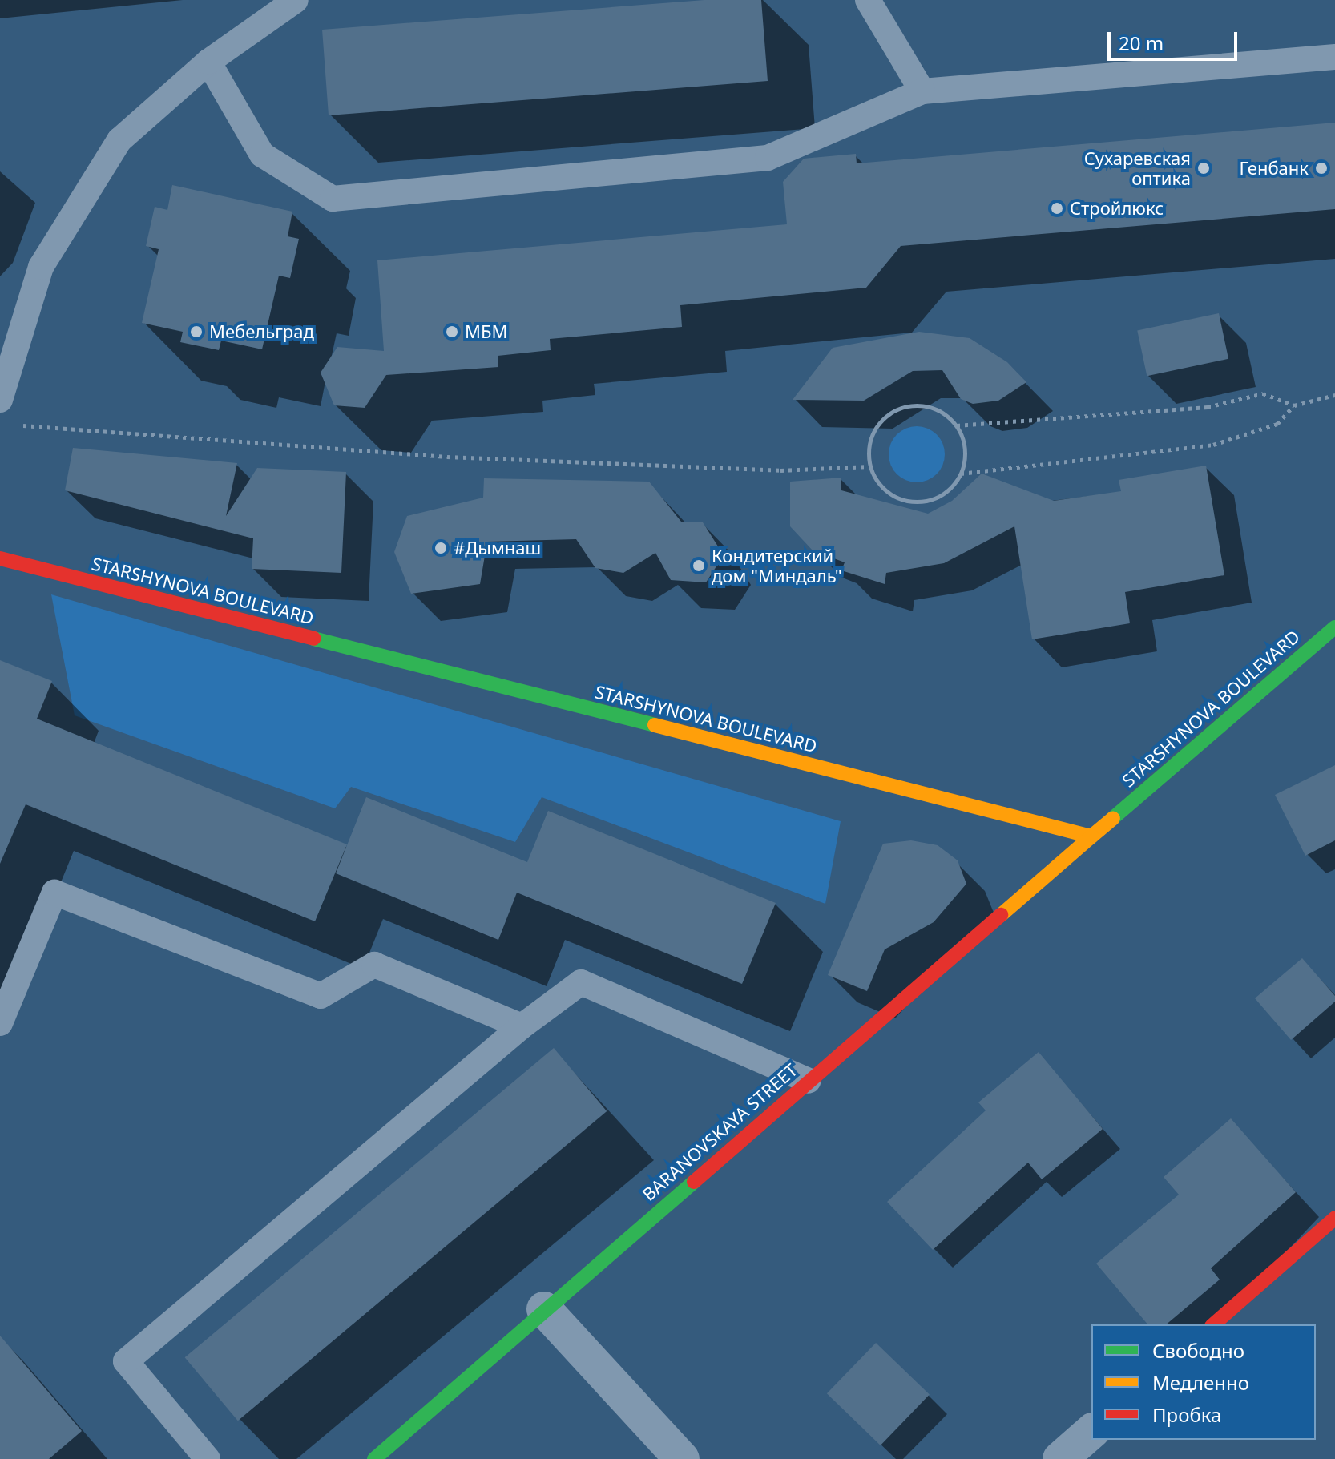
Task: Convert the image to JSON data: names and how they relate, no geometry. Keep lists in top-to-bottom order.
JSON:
{
  "streets": {
    "street": ["STARSHYNOVA BOULEVARD", "BARANOVSKAYA STREET"]
  },
  "crossings": [
    ["STARSHYNOVA BOULEVARD", "BARANOVSKAYA STREET"]
  ],
  "places": [
    "Сухаревская оптика",
    "Генбанк",
    "Стройлюкс",
    "Мебельград",
    "МБМ",
    "#Дымнаш",
    "Кондитерский дом \"Миндаль\""
  ],
  "legend": ["Свободно", "Медленно", "Пробка"],
  "scale_bar": "20 m"
}
